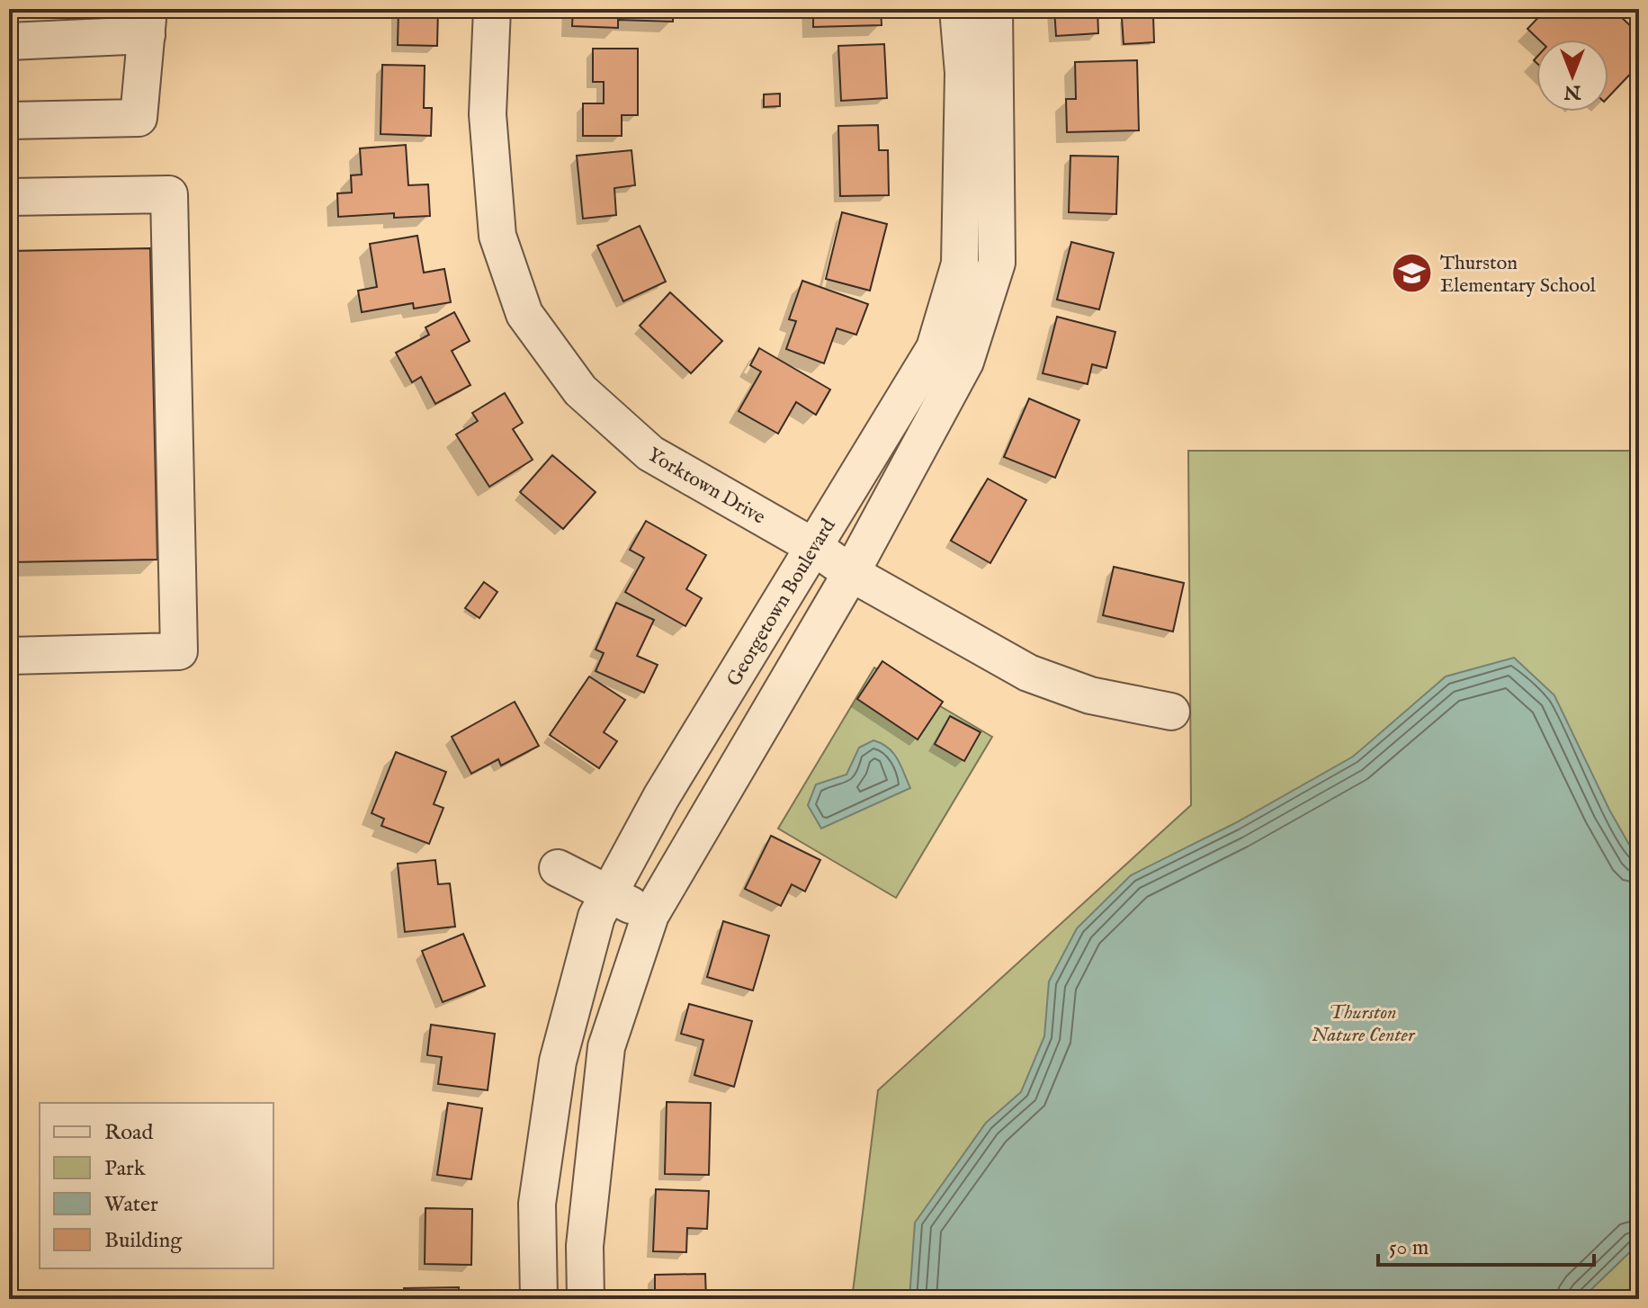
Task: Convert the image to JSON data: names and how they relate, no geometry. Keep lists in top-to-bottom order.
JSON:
{
  "streets": {
    "street": ["Yorktown Drive", "Georgetown Boulevard"]
  },
  "crossings": [
    ["Yorktown Drive", "Georgetown Boulevard"]
  ],
  "parks": ["Thurston Nature Center"],
  "places": {
    "school or university": ["Thurston Elementary School"]
  },
  "legend": [
    "Road",
    "Park",
    "Water",
    "Building"
  ],
  "scale_bar": "50 m",
  "north": "bottom"
}
